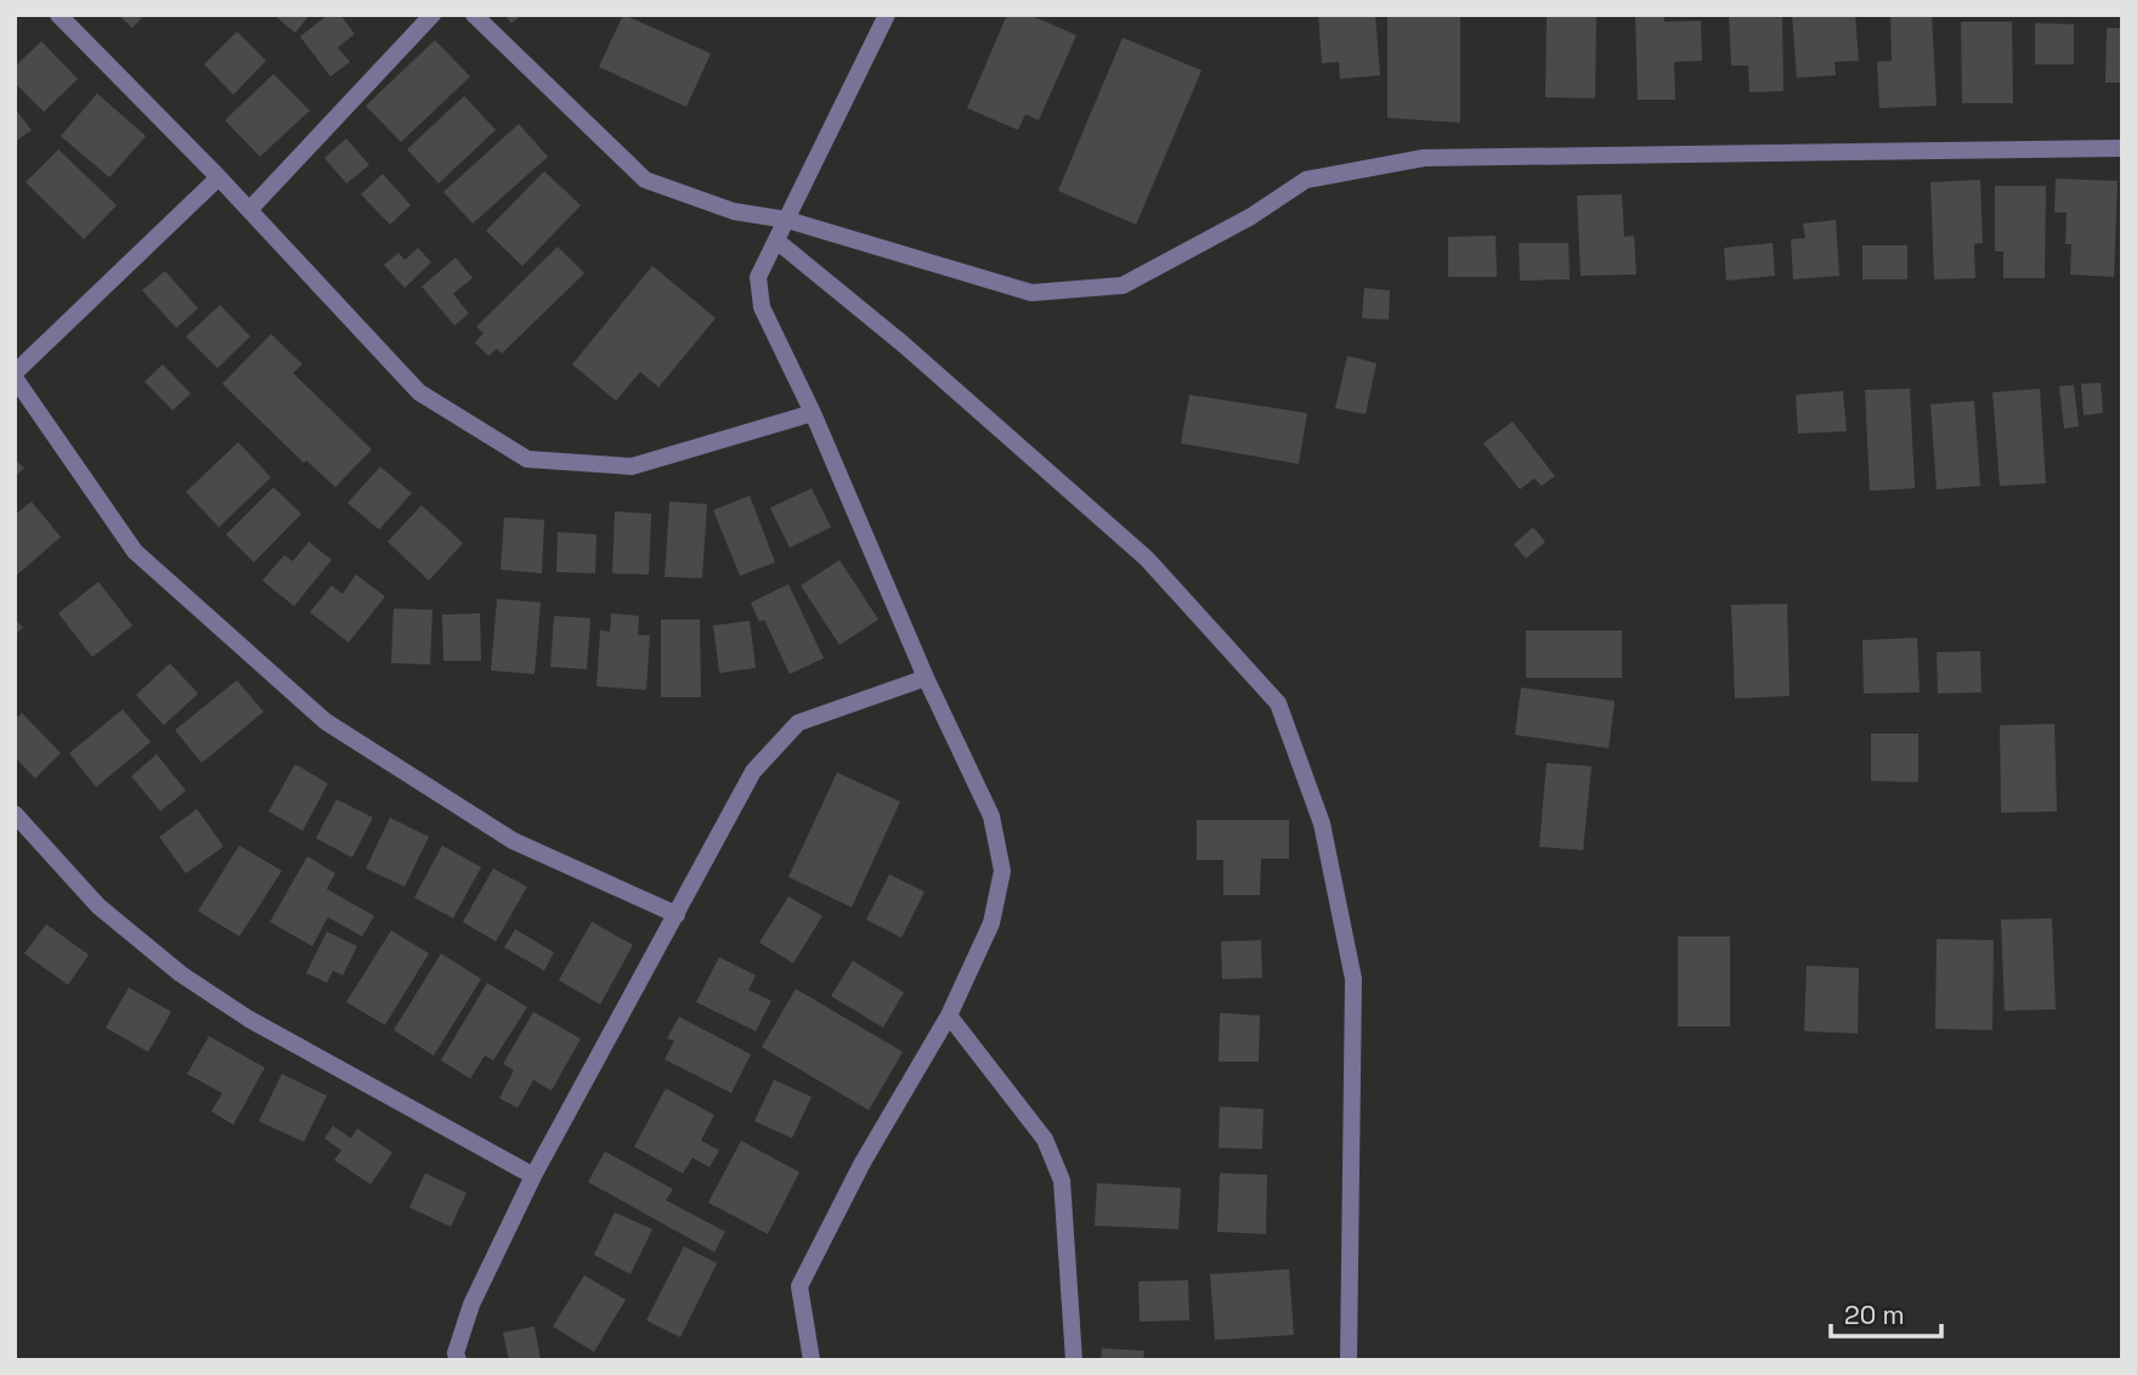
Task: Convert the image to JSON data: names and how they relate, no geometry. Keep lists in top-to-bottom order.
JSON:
{
  "scale_bar": "20 m"
}
